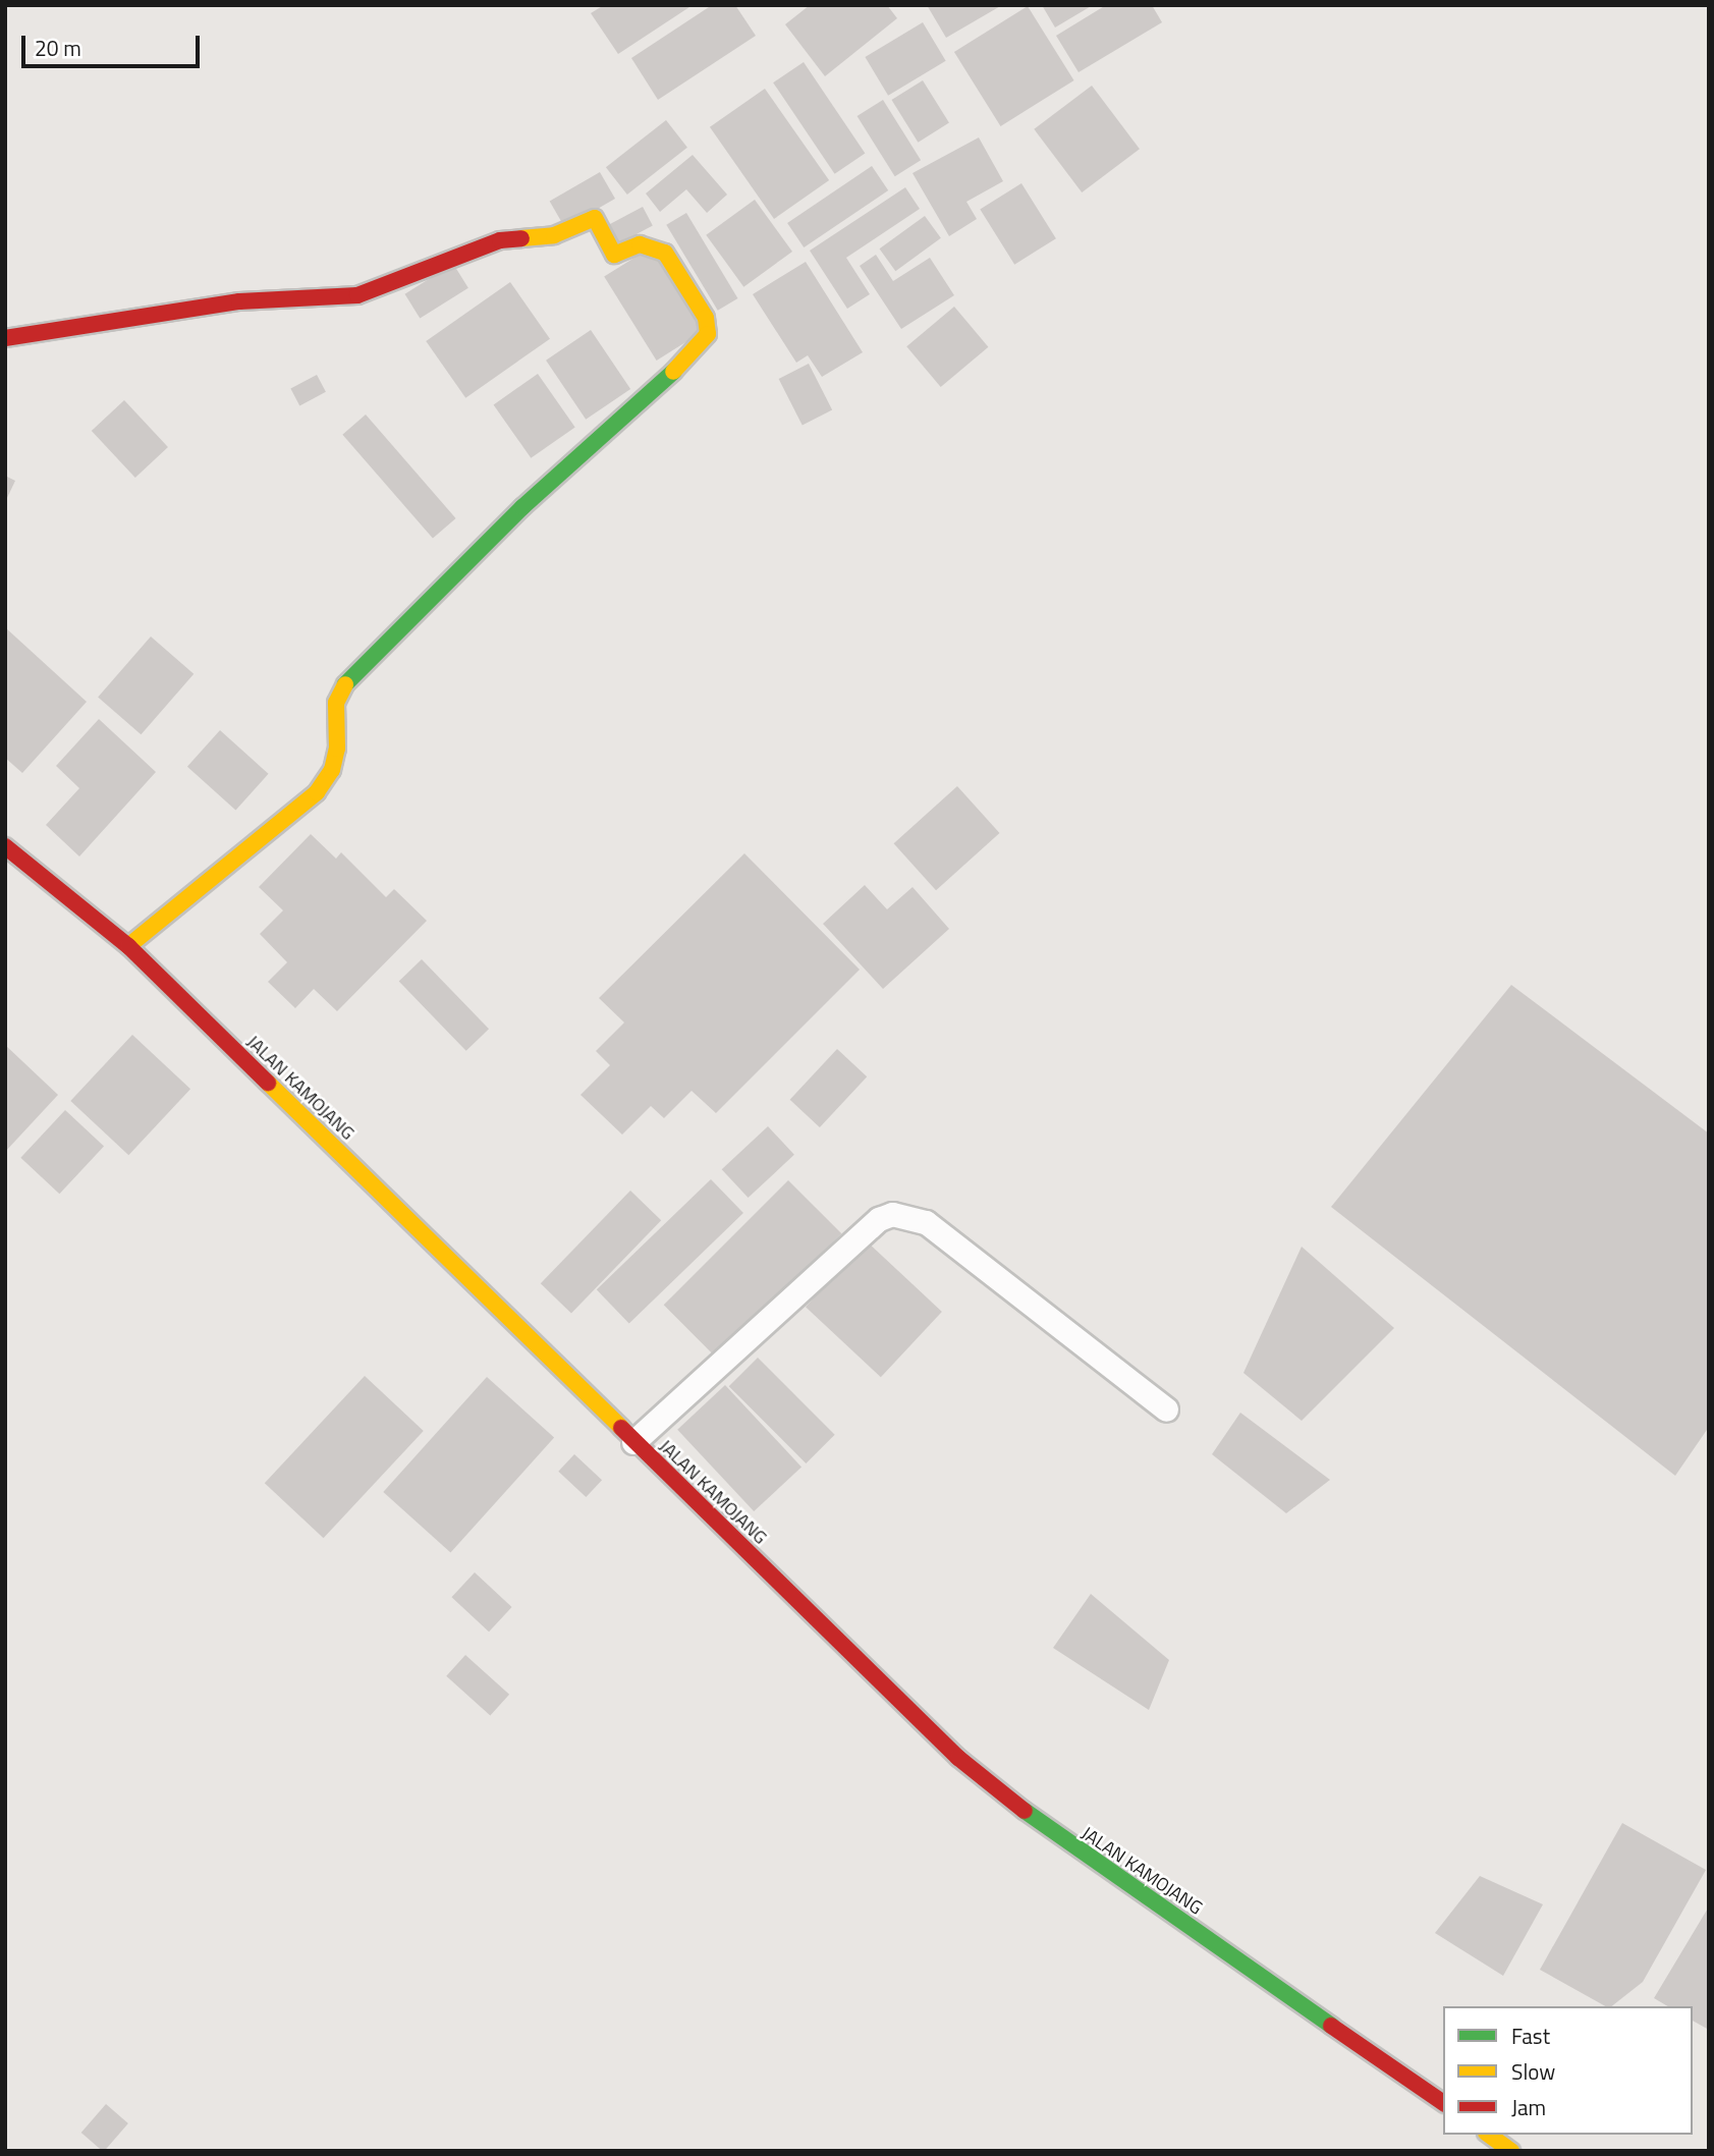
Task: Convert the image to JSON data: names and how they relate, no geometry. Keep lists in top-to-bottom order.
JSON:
{
  "streets": {
    "main road": ["JALAN KAMOJANG"]
  },
  "legend": ["Fast", "Slow", "Jam"],
  "scale_bar": "20 m"
}
